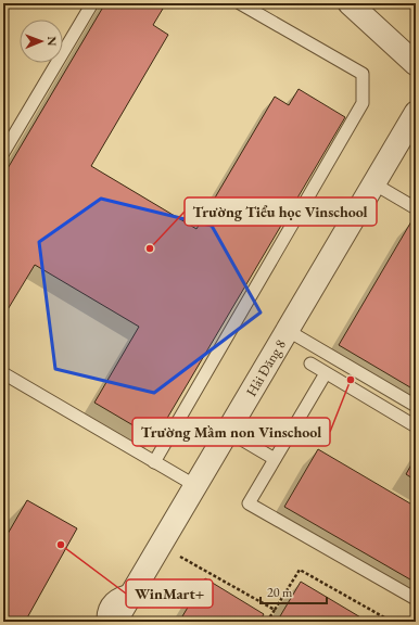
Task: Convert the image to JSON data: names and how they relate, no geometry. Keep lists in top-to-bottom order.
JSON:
{
  "streets": {
    "street": ["Hải Đăng 8"]
  },
  "places": ["Trường Tiểu học Vinschool", "Trường Mầm non Vinschool", "WinMart+"],
  "scale_bar": "20 m",
  "north": "right"
}
